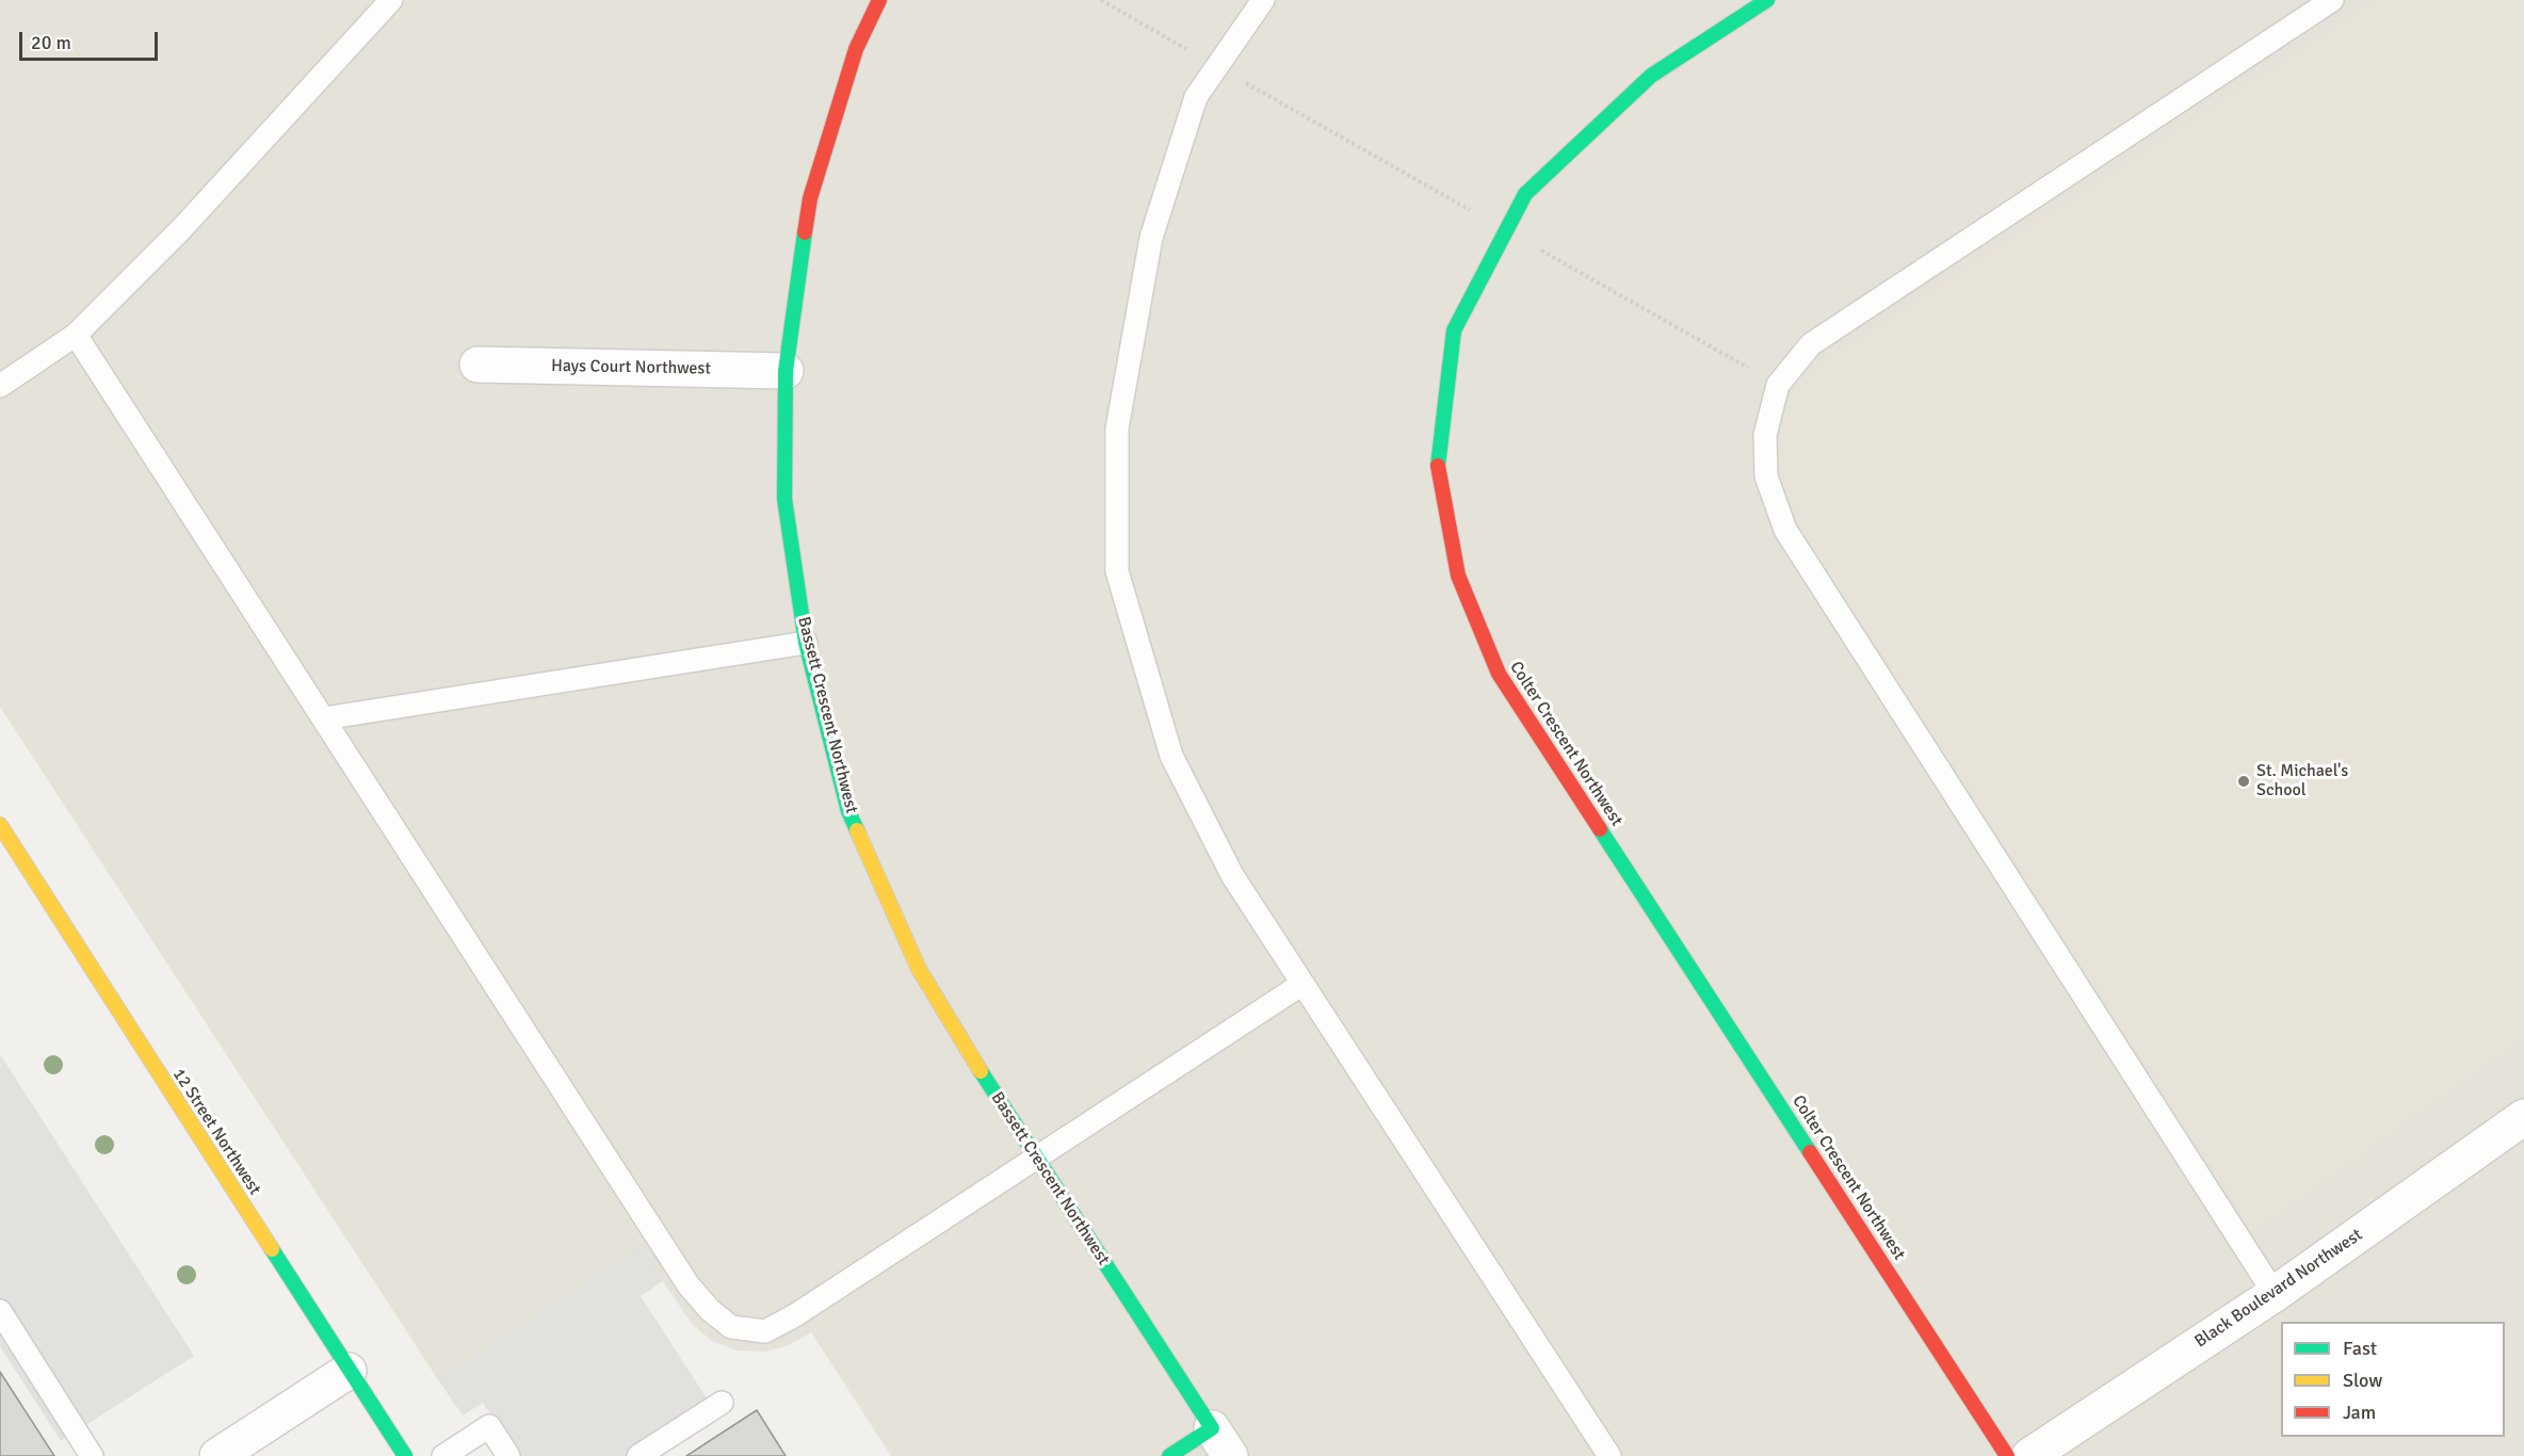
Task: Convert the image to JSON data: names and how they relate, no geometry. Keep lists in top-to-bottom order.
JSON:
{
  "streets": {
    "street": [
      "Hays Court Northwest",
      "Bassett Crescent Northwest",
      "Colter Crescent Northwest",
      "12 Street Northwest",
      "Black Boulevard Northwest"
    ]
  },
  "crossings": [
    ["Hays Court Northwest", "Bassett Crescent Northwest"]
  ],
  "places": ["St. Michael's School"],
  "legend": ["Fast", "Slow", "Jam"],
  "scale_bar": "20 m"
}
